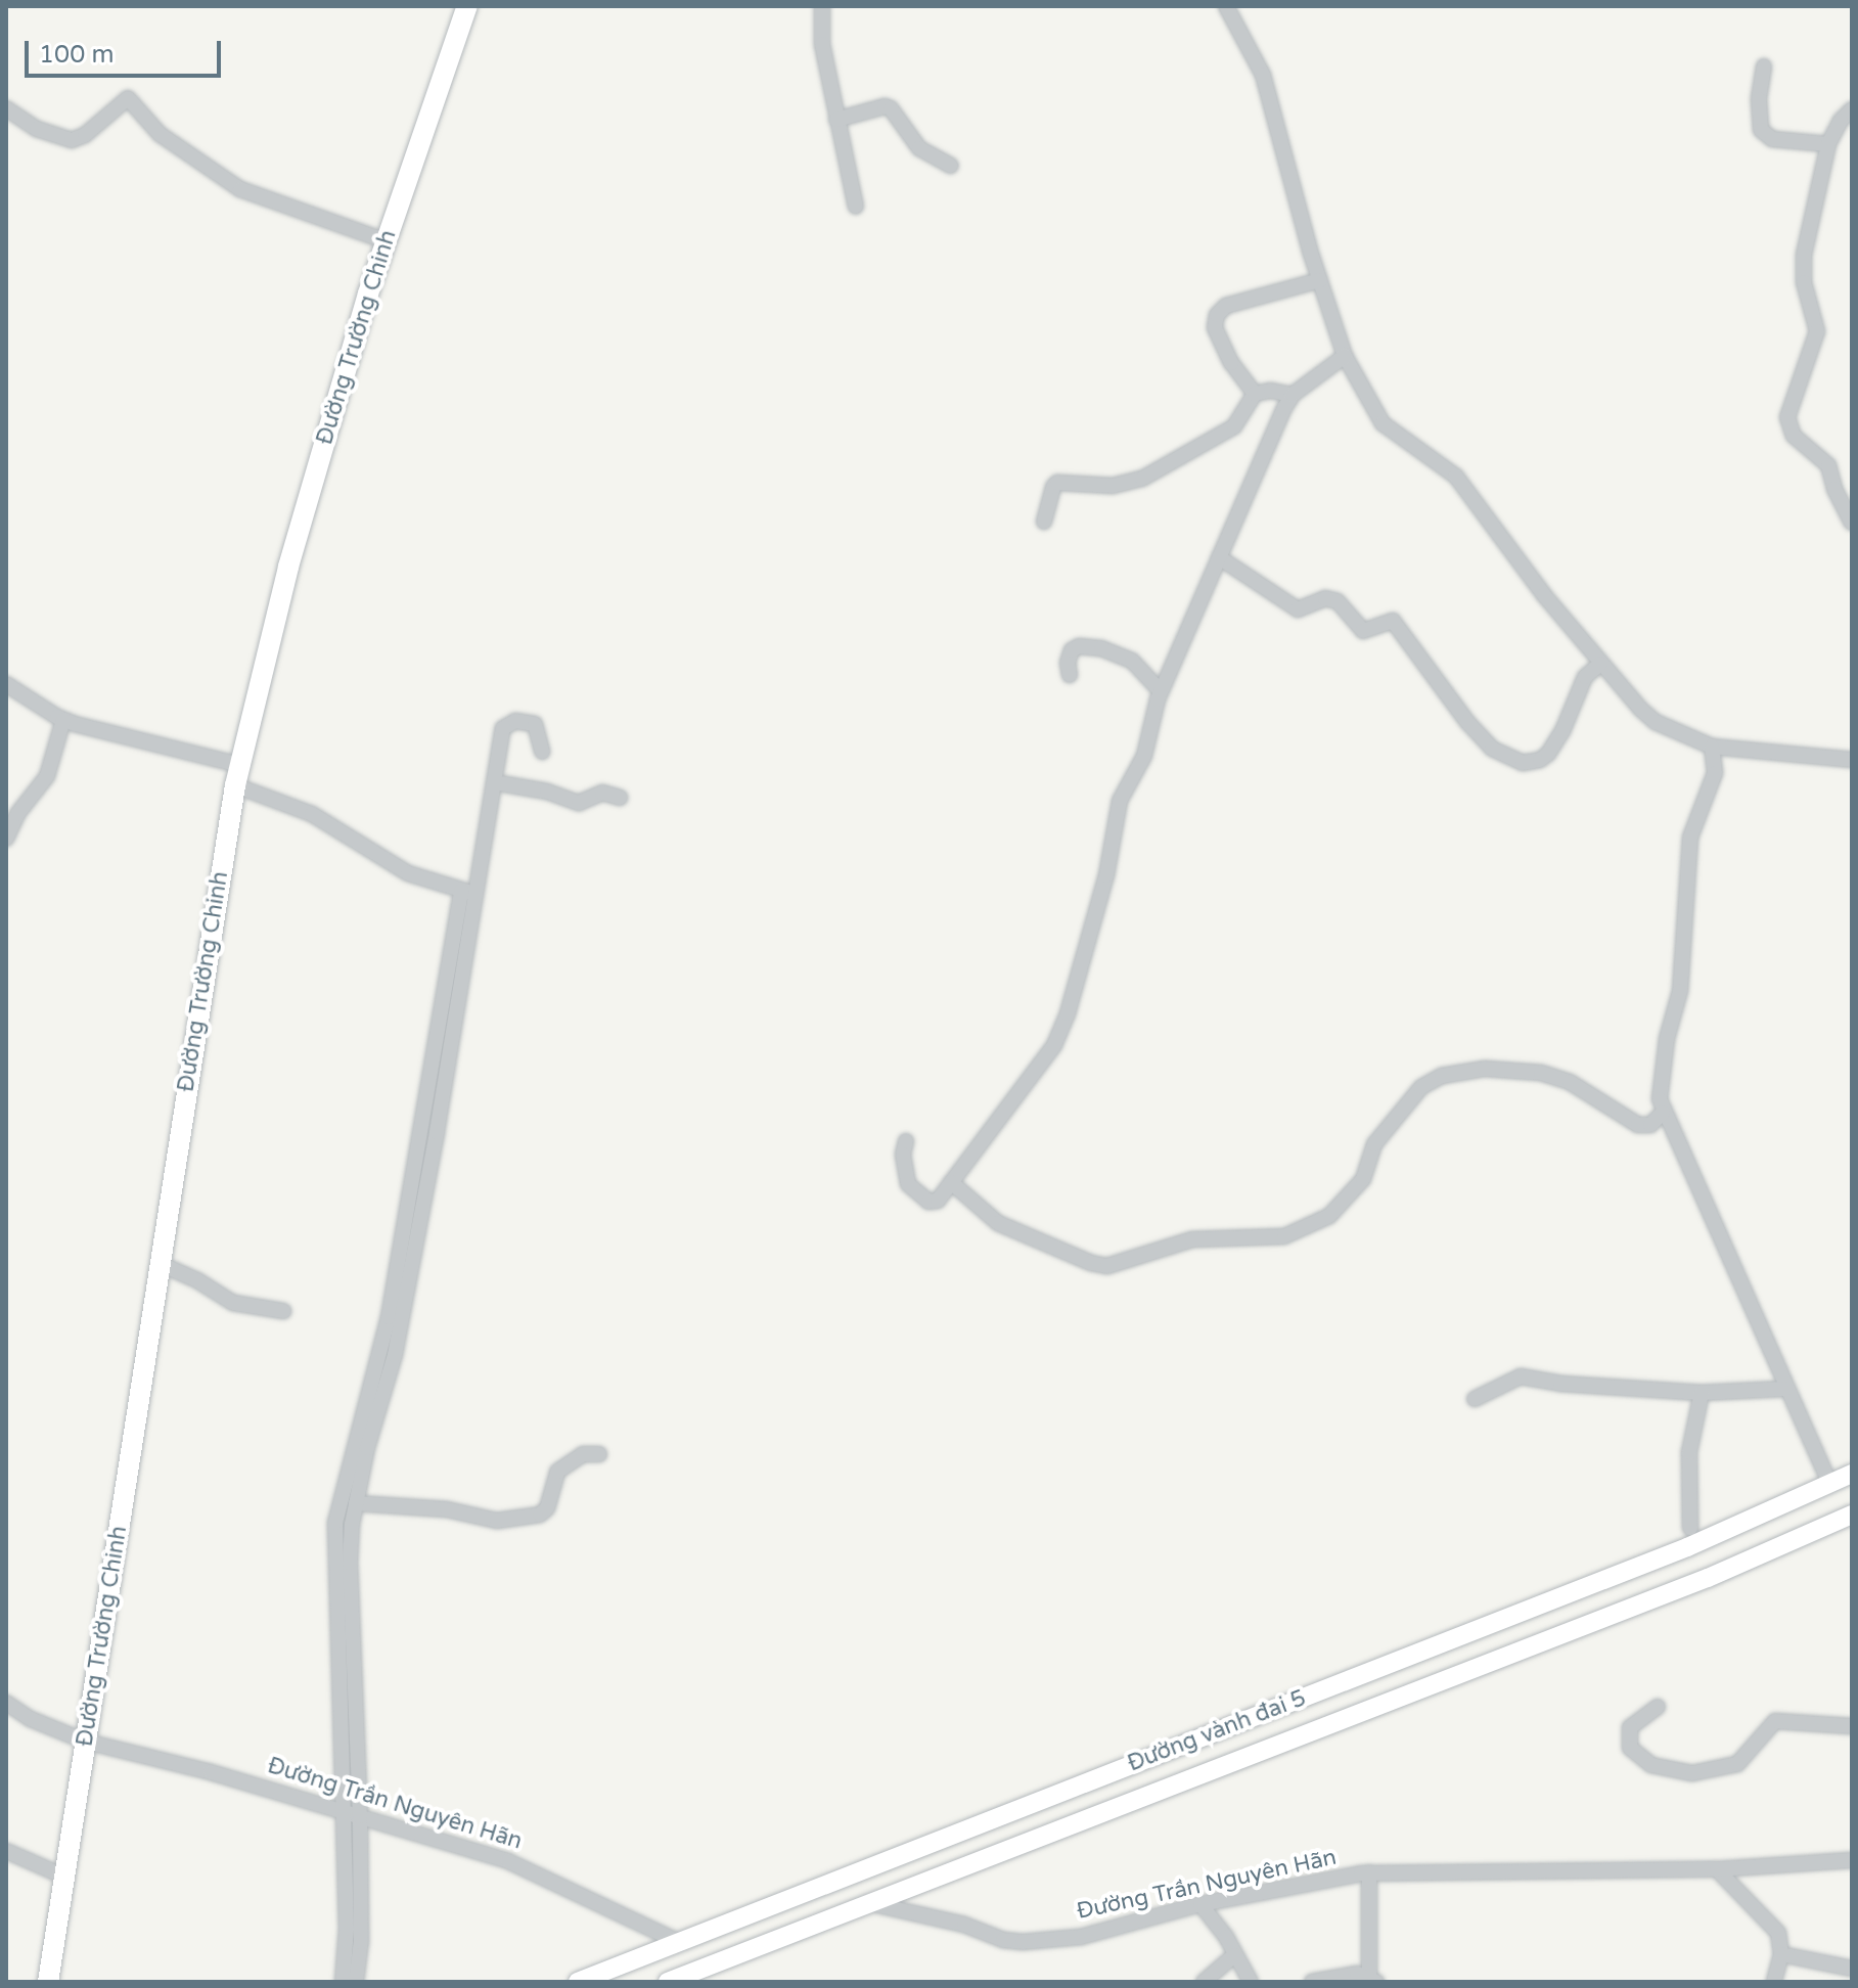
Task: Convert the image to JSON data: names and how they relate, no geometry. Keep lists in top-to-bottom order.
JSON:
{
  "streets": {
    "highway": ["Đường Trường Chinh"],
    "main road": ["Đường vành đai 5"],
    "street": ["Đường Trần Nguyên Hãn"]
  },
  "crossings": [
    ["Đường Trường Chinh", "Đường Trần Nguyên Hãn"],
    ["Đường vành đai 5", "Đường Trần Nguyên Hãn"]
  ],
  "scale_bar": "100 m"
}
